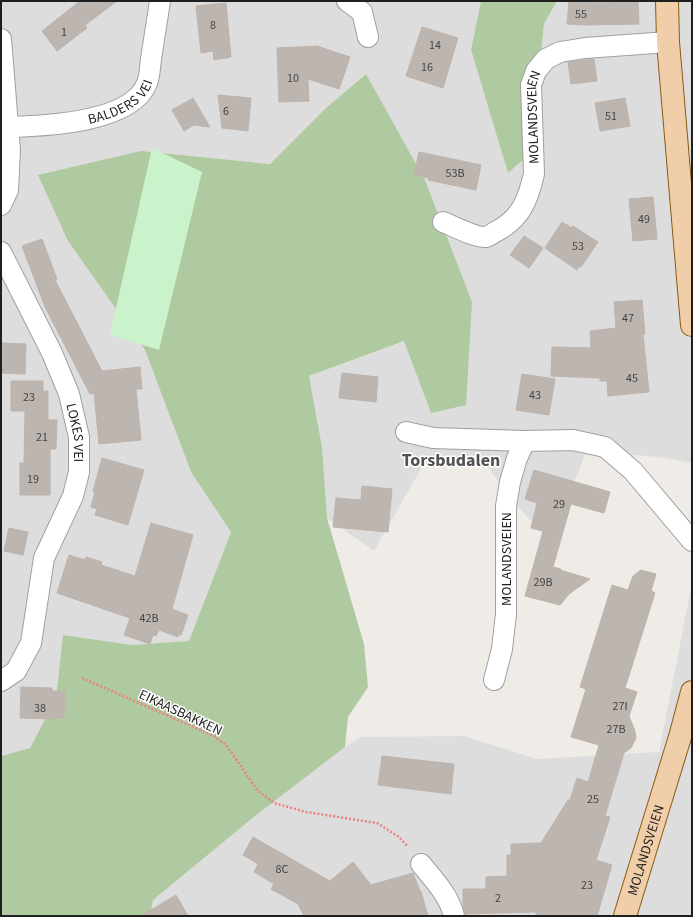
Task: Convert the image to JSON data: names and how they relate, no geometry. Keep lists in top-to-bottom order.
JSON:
{
  "streets": {
    "main road": ["MOLANDSVEIEN"],
    "street": ["BALDERS VEI", "LOKES VEI"],
    "path": ["EIKAASBAKKEN"]
  },
  "districts": ["Torsbudalen"],
  "house_numbers": [
    "55",
    "8",
    "1",
    "14",
    "16",
    "10",
    "6",
    "51",
    "53B",
    "49",
    "53",
    "47",
    "45",
    "43",
    "23",
    "21",
    "19",
    "29",
    "29B",
    "42B",
    "27I",
    "38",
    "27B",
    "25",
    "8C",
    "23",
    "2"
  ]
}
